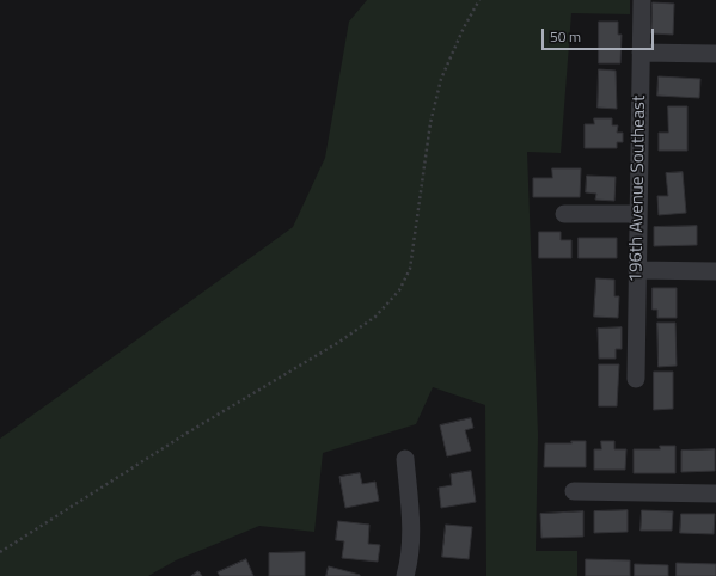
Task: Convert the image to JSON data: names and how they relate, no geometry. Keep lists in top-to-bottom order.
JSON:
{
  "streets": {
    "street": ["196th Avenue Southeast"]
  },
  "scale_bar": "50 m"
}
